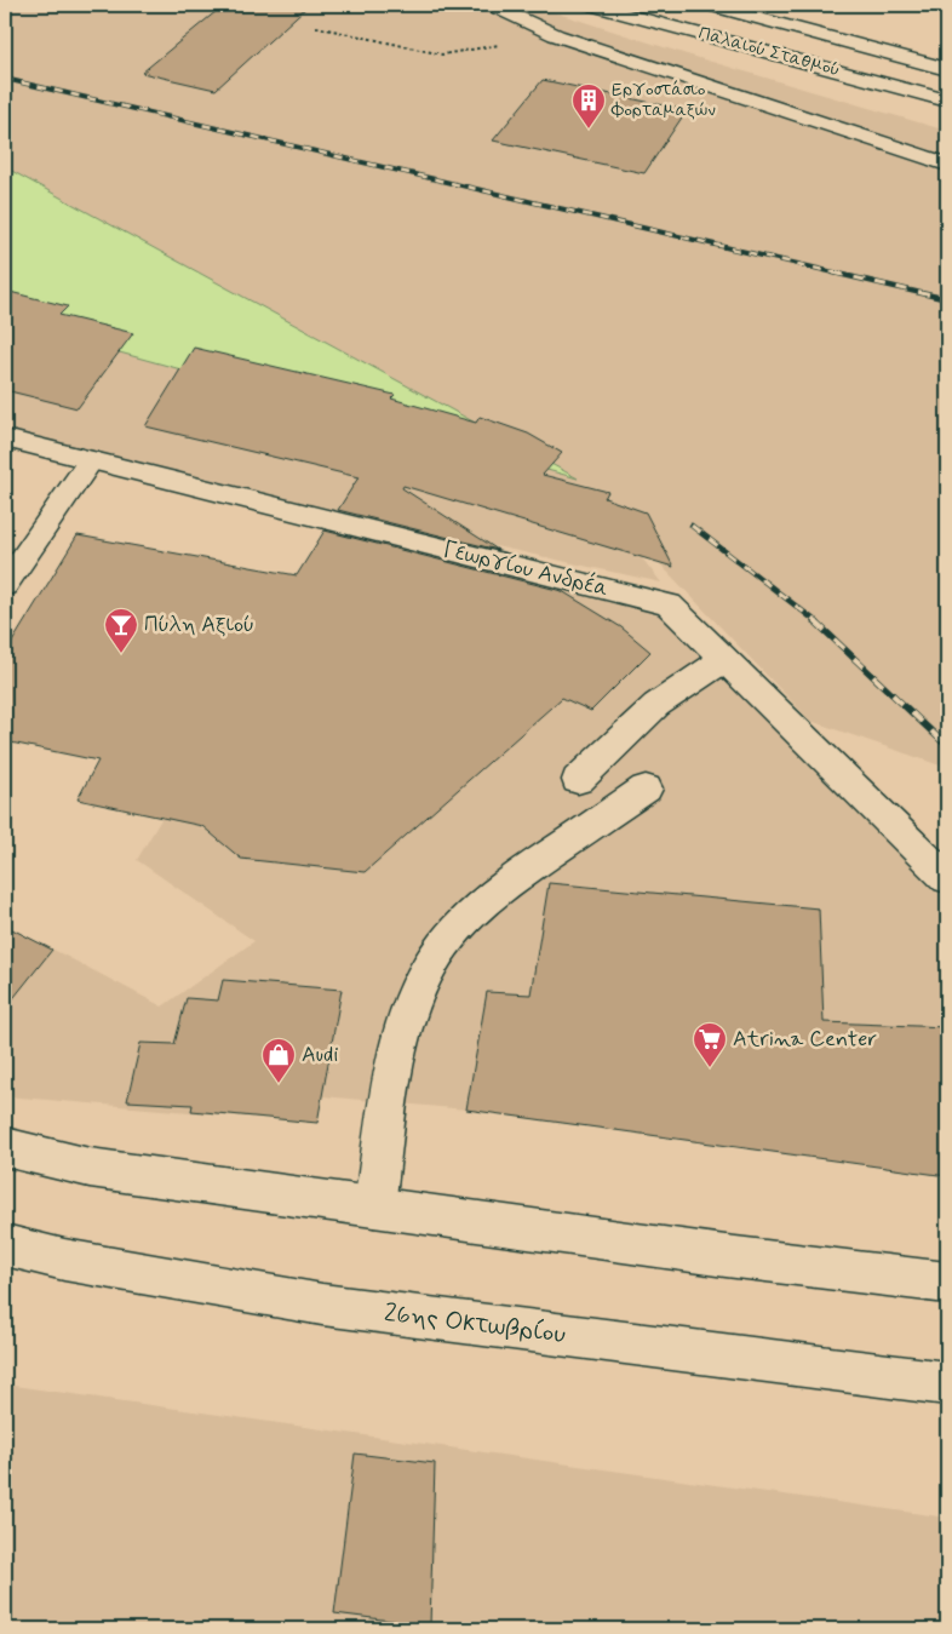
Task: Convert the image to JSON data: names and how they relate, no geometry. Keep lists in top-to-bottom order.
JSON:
{
  "streets": {
    "main road": ["Παλαιού Σταθμού", "Γεωργίου Ανδρέα", "26ης Οκτωβρίου"]
  },
  "places": {
    "building": ["Εργοστάσιο Φορταμαξών"],
    "bar": ["Πύλη Αξιού"],
    "supermarket": ["Atrina Center"],
    "shop": ["Audi"]
  }
}
